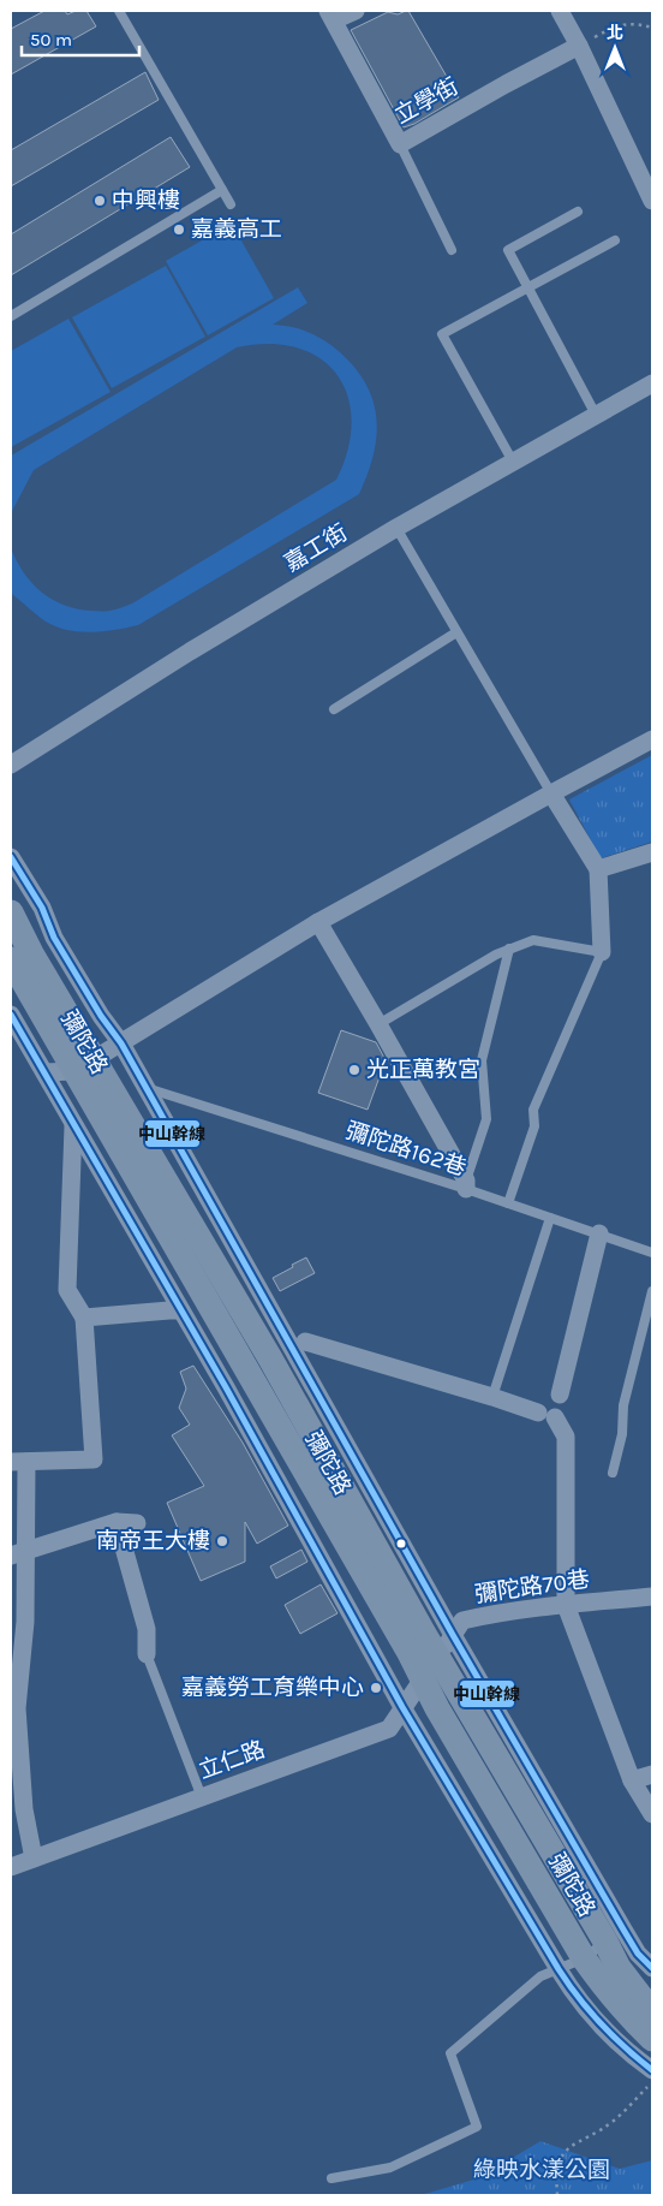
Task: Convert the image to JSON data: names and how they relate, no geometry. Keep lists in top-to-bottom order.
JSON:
{
  "streets": {
    "street": [
      "立學街",
      "嘉工街",
      "彌陀路",
      "彌陀路70巷",
      "立仁路"
    ],
    "lane": ["彌陀路162巷"]
  },
  "crossings": [
    ["彌陀路", "彌陀路162巷"],
    ["彌陀路", "彌陀路70巷"],
    ["彌陀路", "立仁路"],
    ["彌陀路70巷", "立仁路"]
  ],
  "parks": ["綠映水漾公園"],
  "places": [
    "中興樓",
    "嘉義高工",
    "光正萬教宮",
    "南帝王大樓",
    "嘉義勞工育樂中心"
  ],
  "lines": ["transit line 中山幹線"],
  "scale_bar": "50 m",
  "north": "top"
}
